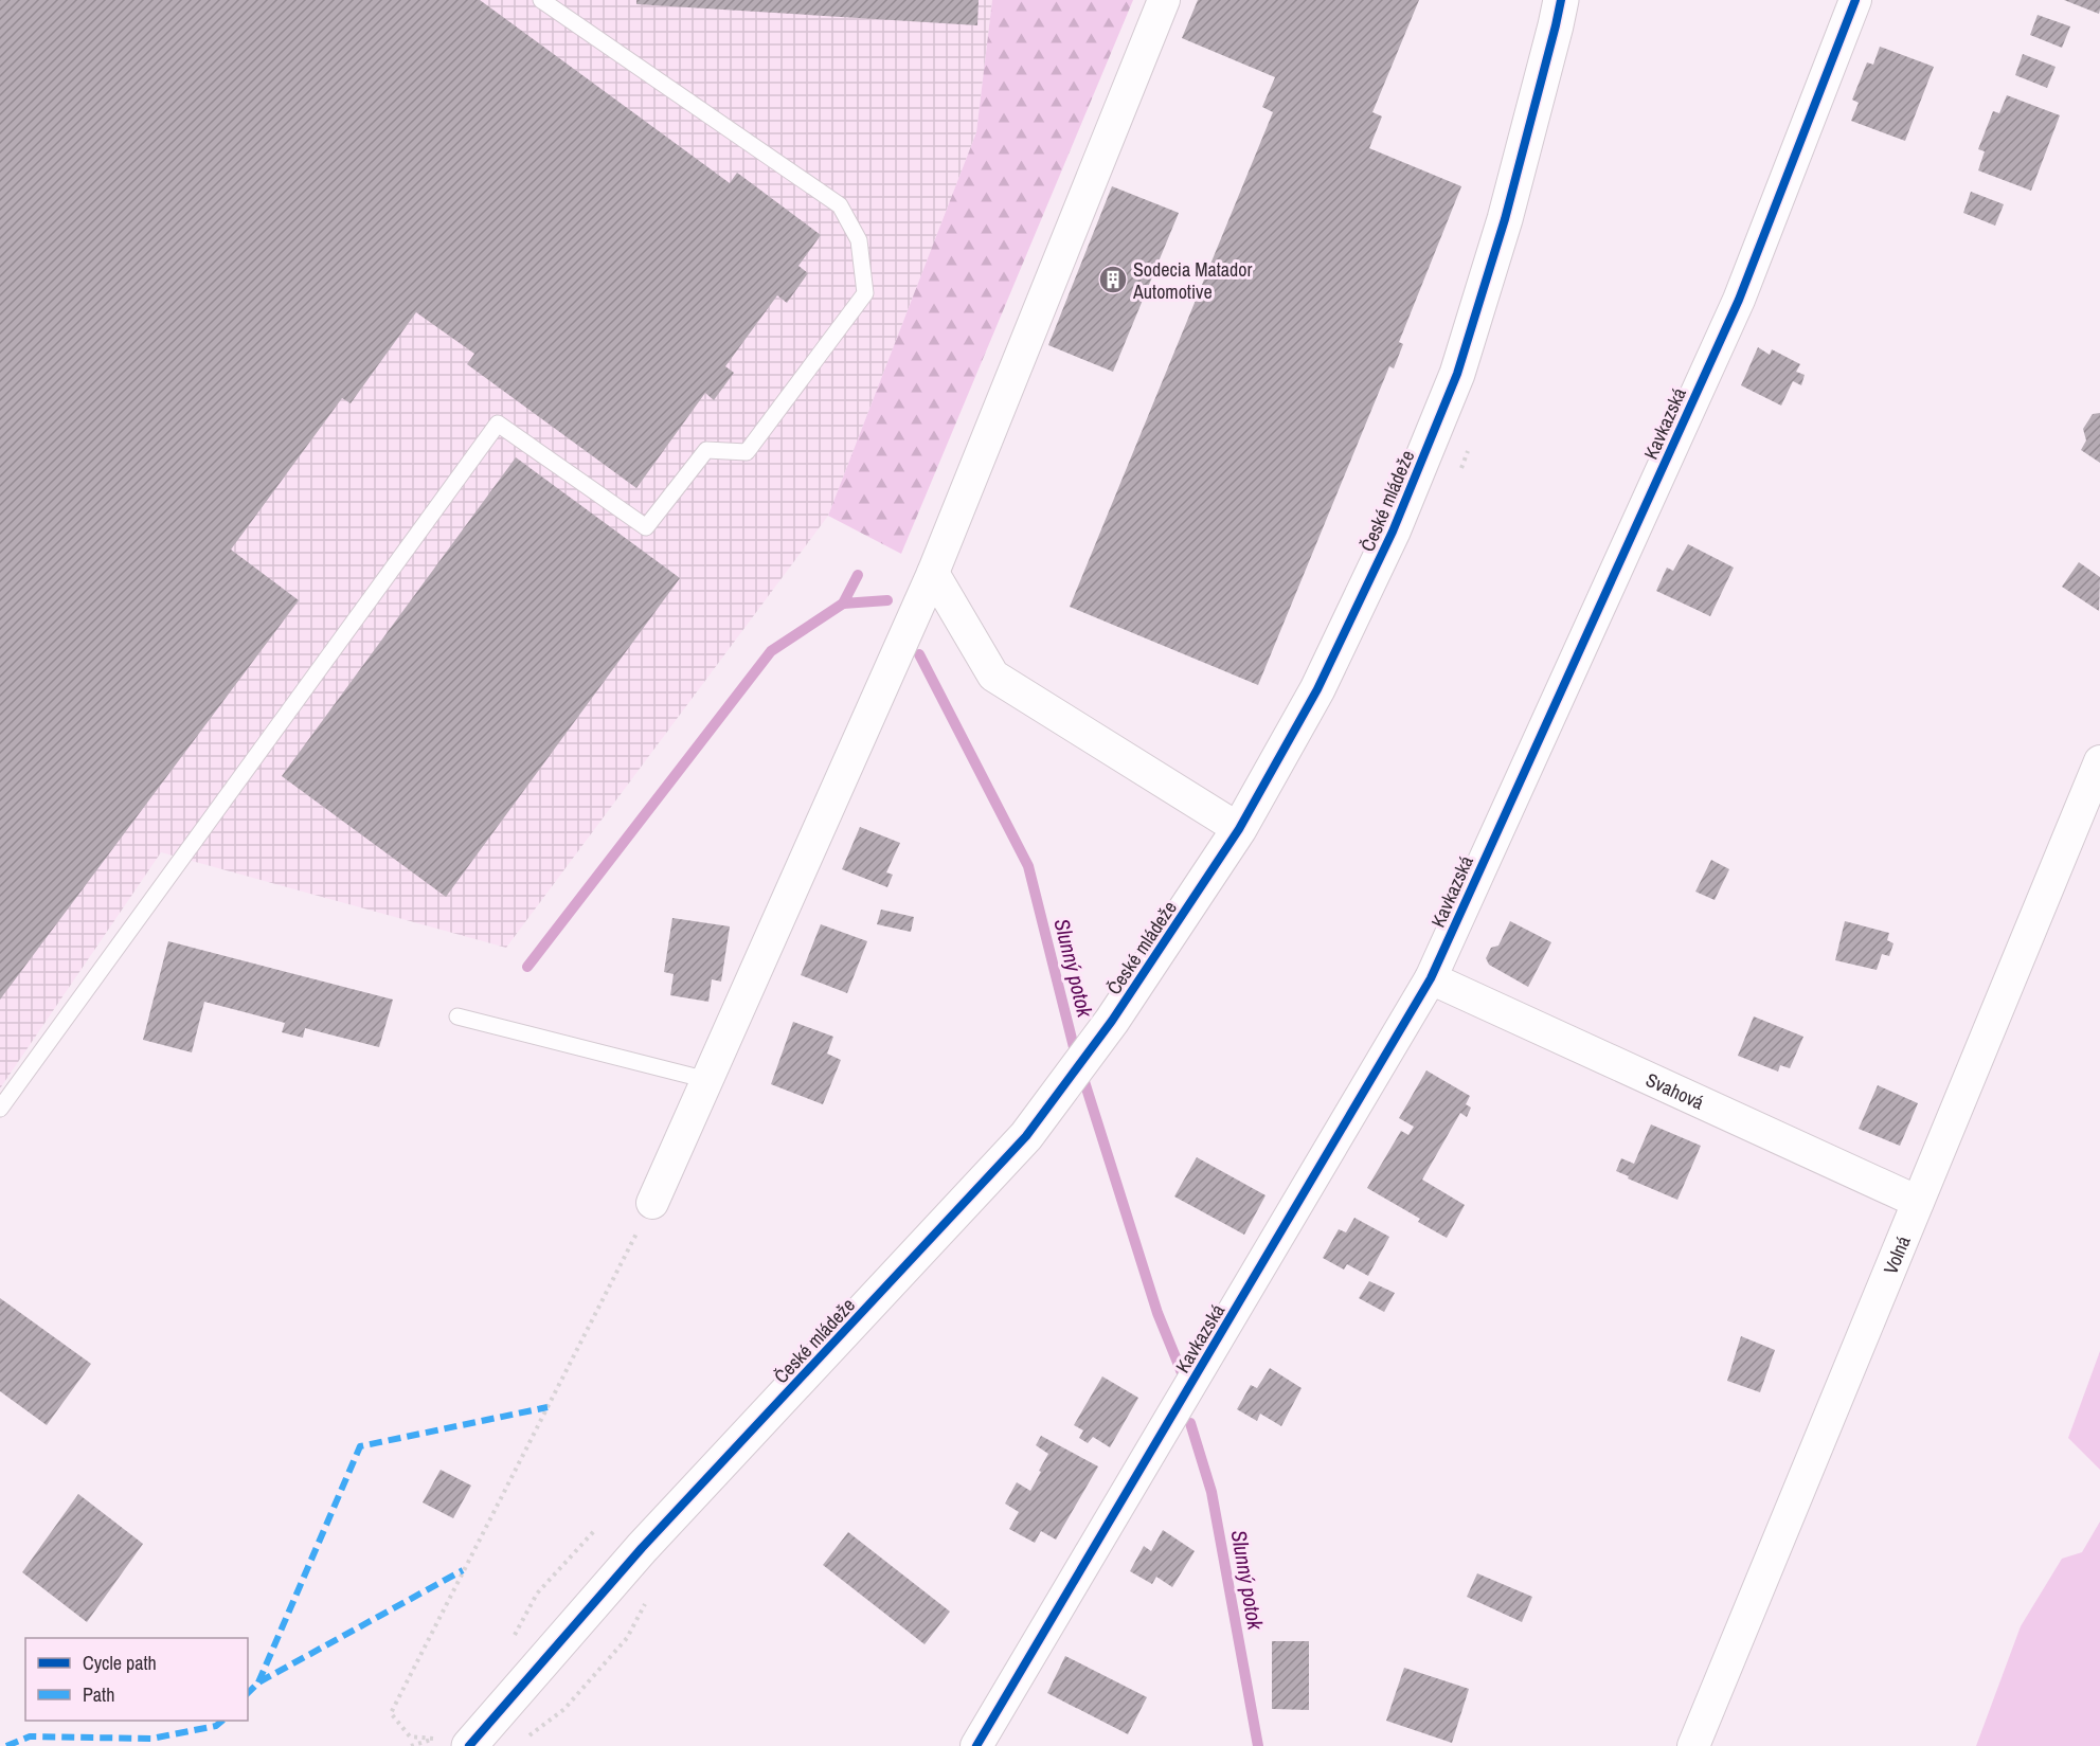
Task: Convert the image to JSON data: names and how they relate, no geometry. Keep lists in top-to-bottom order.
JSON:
{
  "streets": {
    "street": [
      "Kavkazská",
      "České mládeže",
      "Svahová",
      "Volná"
    ]
  },
  "crossings": [
    ["Kavkazská", "Svahová"],
    ["Svahová", "Volná"]
  ],
  "water": ["Slunný potok"],
  "places": {
    "building": ["Sodecia Matador Automotive"]
  },
  "legend": ["Cycle path", "Path"]
}
